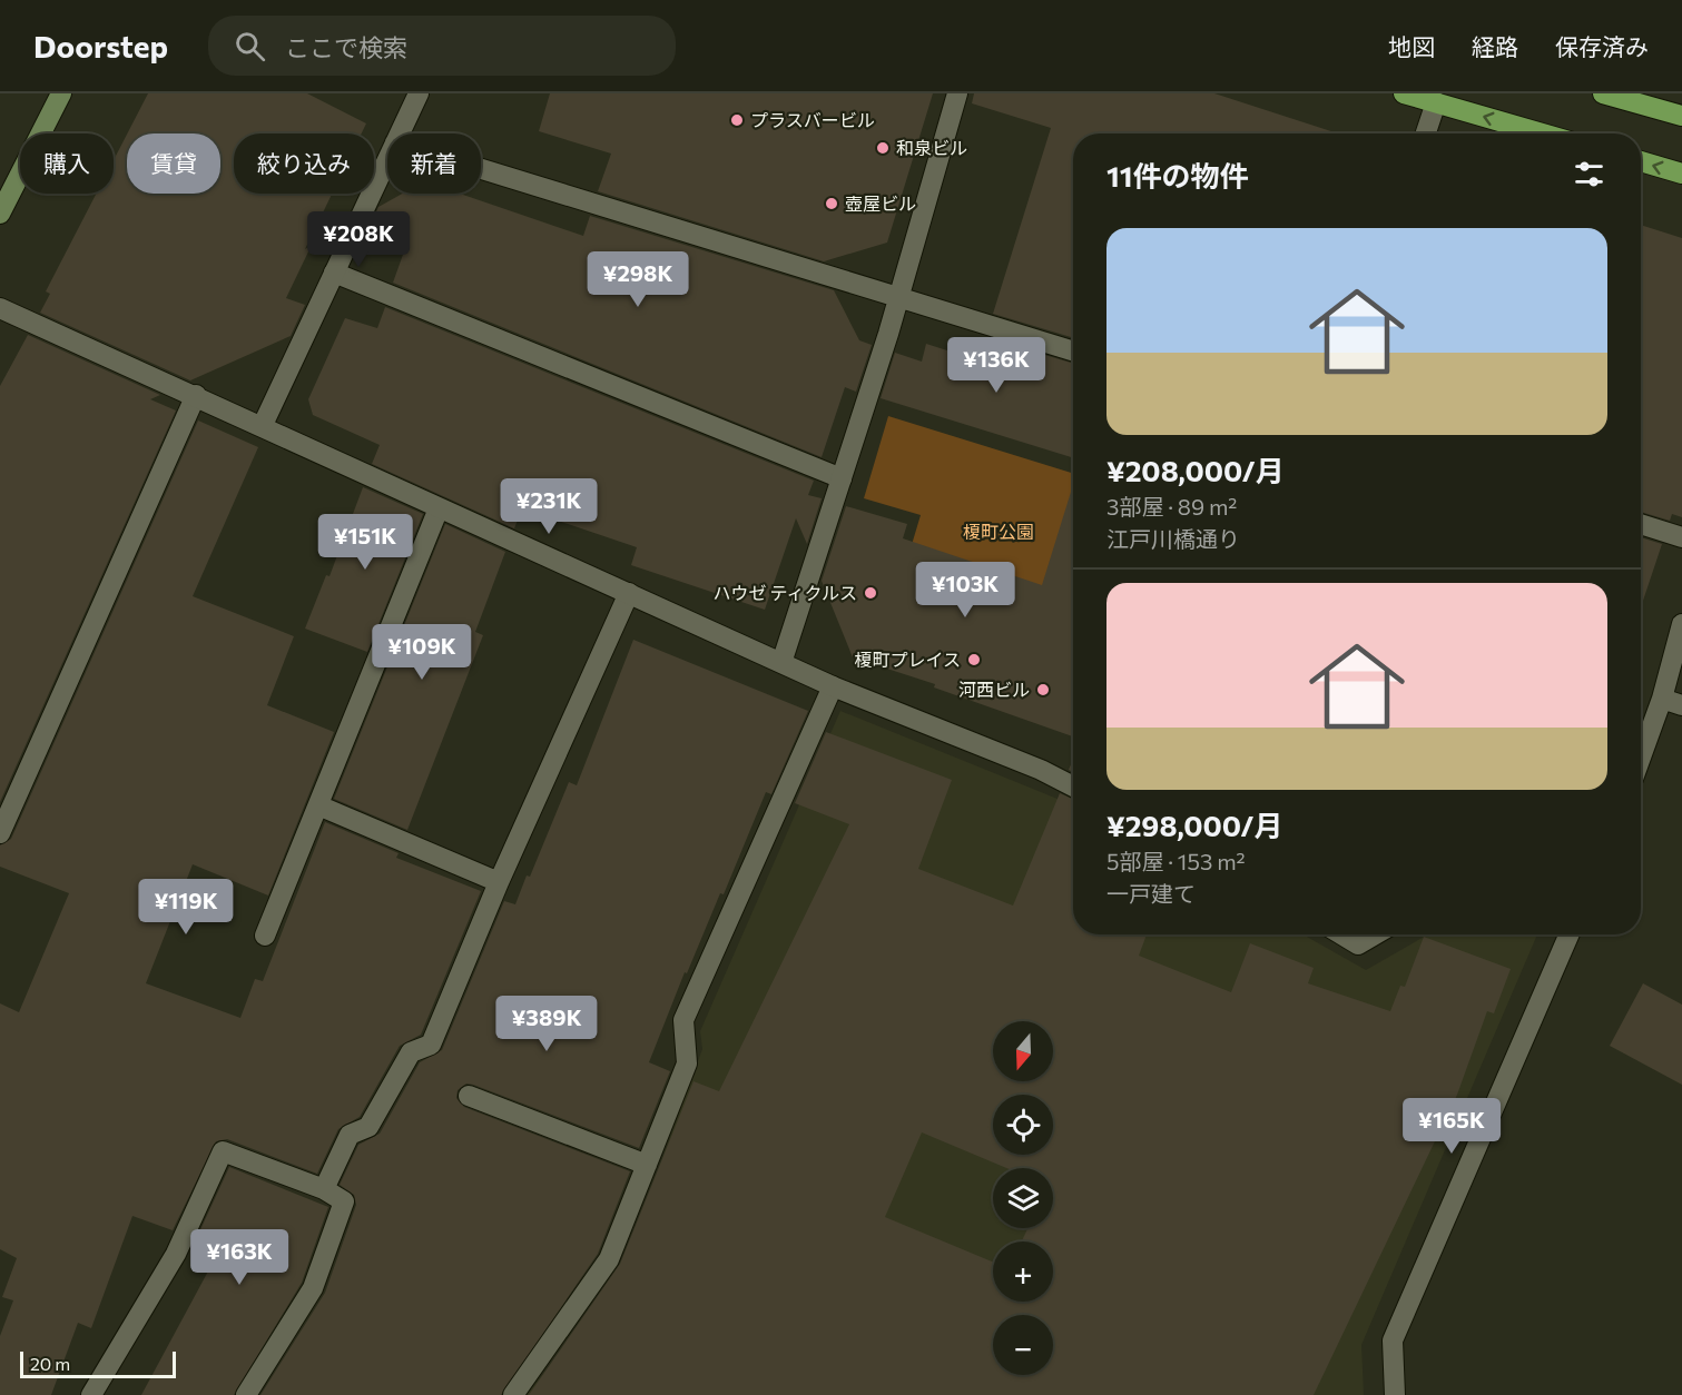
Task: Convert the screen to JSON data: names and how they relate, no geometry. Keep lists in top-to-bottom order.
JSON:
{
  "parks": ["榎町公園"],
  "places": [
    "プラスバービル",
    "和泉ビル",
    "壺屋ビル",
    "ハウゼ ティクルス",
    "榎町プレイス",
    "河西ビル"
  ],
  "scale_bar": "20 m",
  "north": "bottom",
  "page": {
    "header": "Doorstep",
    "search": "ここで検索",
    "nav": ["地図", "経路", "保存済み"],
    "chip": [
      "購入",
      "賃貸",
      "絞り込み",
      "新着"
    ],
    "heading": "11件の物件",
    "price": [
      "¥208K",
      "¥298K",
      "¥136K",
      "¥231K",
      "¥151K",
      "¥103K",
      "¥109K",
      "¥119K",
      "¥389K",
      "¥165K",
      "¥163K"
    ],
    "list": [
      {
        "name": "¥208,000/月",
        "note": "3部屋 · 89 m² · 江戸川橋通り"
      },
      {
        "name": "¥298,000/月",
        "note": "5部屋 · 153 m² · 一戸建て"
      }
    ],
    "map_buttons": ["+", "−"],
    "scale": "20 m"
  }
}
